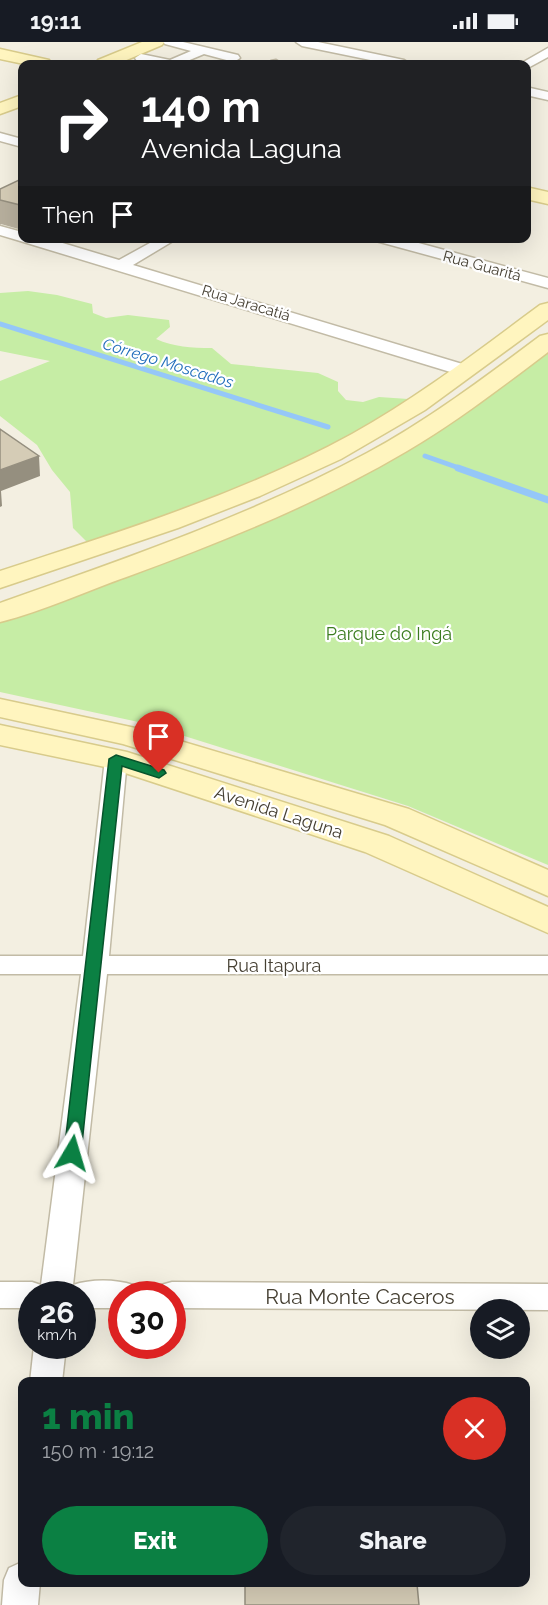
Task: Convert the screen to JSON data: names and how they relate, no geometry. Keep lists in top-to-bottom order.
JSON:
{
  "streets": {
    "main road": ["Avenida Laguna"],
    "street": [
      "Rua Guaritá",
      "Rua Jaracatiá",
      "Rua Itapura",
      "Rua Monte Caceros"
    ]
  },
  "water": ["Córrego Moscados"],
  "parks": ["Parque do Ingá"],
  "page": {
    "status": "19:11",
    "turn": ["140 m", "Avenida Laguna"],
    "then": "Then",
    "speed": "26 km/h",
    "limit": "30",
    "heading": ["1 min", "150 m · 19:12"],
    "buttons": ["Exit", "Share"]
  }
}
